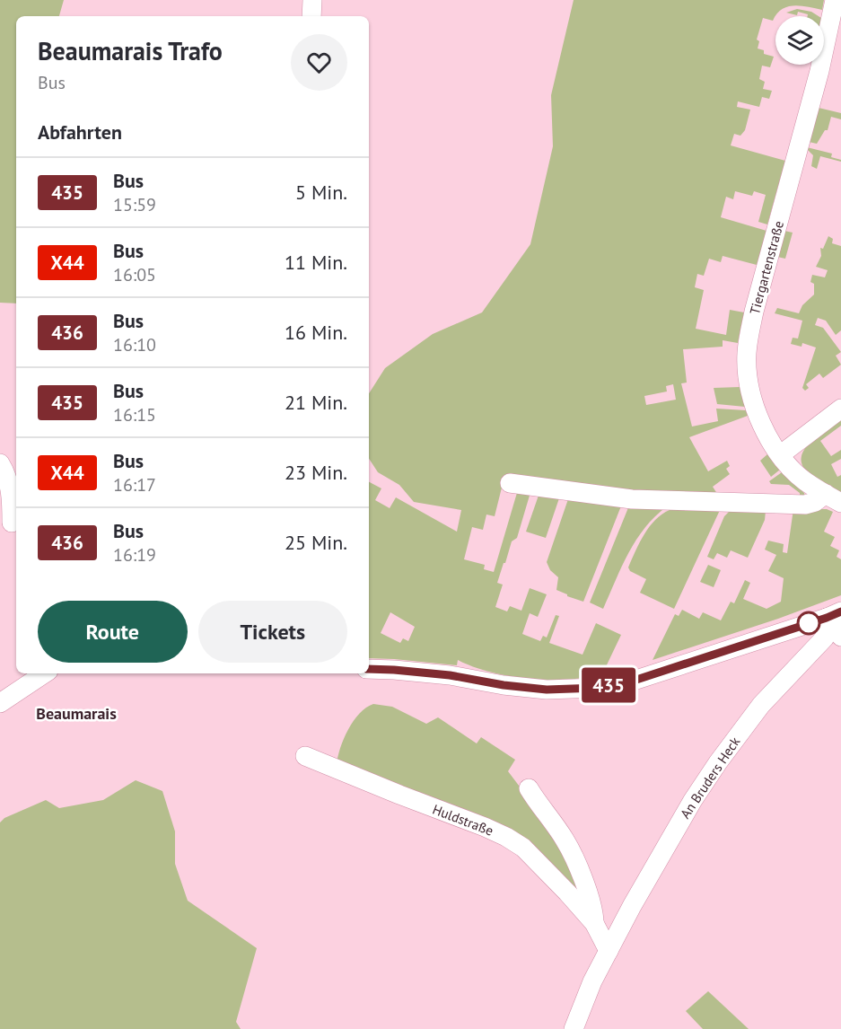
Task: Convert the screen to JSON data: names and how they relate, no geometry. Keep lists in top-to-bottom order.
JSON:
{
  "streets": {
    "street": ["Tiergartenstraße", "An Bruders Heck", "Huldstraße"]
  },
  "crossings": [
    ["An Bruders Heck", "Huldstraße"]
  ],
  "districts": ["Beaumarais"],
  "lines": ["bus line 435"],
  "page": {
    "on_map": "435",
    "heading": [
      ["Beaumarais Trafo", "Bus"],
      "Abfahrten"
    ],
    "list": [
      {
        "mark": "435",
        "name": "Bus",
        "note": "15:59",
        "value": "5 Min."
      },
      {
        "mark": "X44",
        "name": "Bus",
        "note": "16:05",
        "value": "11 Min."
      },
      {
        "mark": "436",
        "name": "Bus",
        "note": "16:10",
        "value": "16 Min."
      },
      {
        "mark": "435",
        "name": "Bus",
        "note": "16:15",
        "value": "21 Min."
      },
      {
        "mark": "X44",
        "name": "Bus",
        "note": "16:17",
        "value": "23 Min."
      },
      {
        "mark": "436",
        "name": "Bus",
        "note": "16:19",
        "value": "25 Min."
      }
    ],
    "buttons": ["Route", "Tickets"]
  }
}
